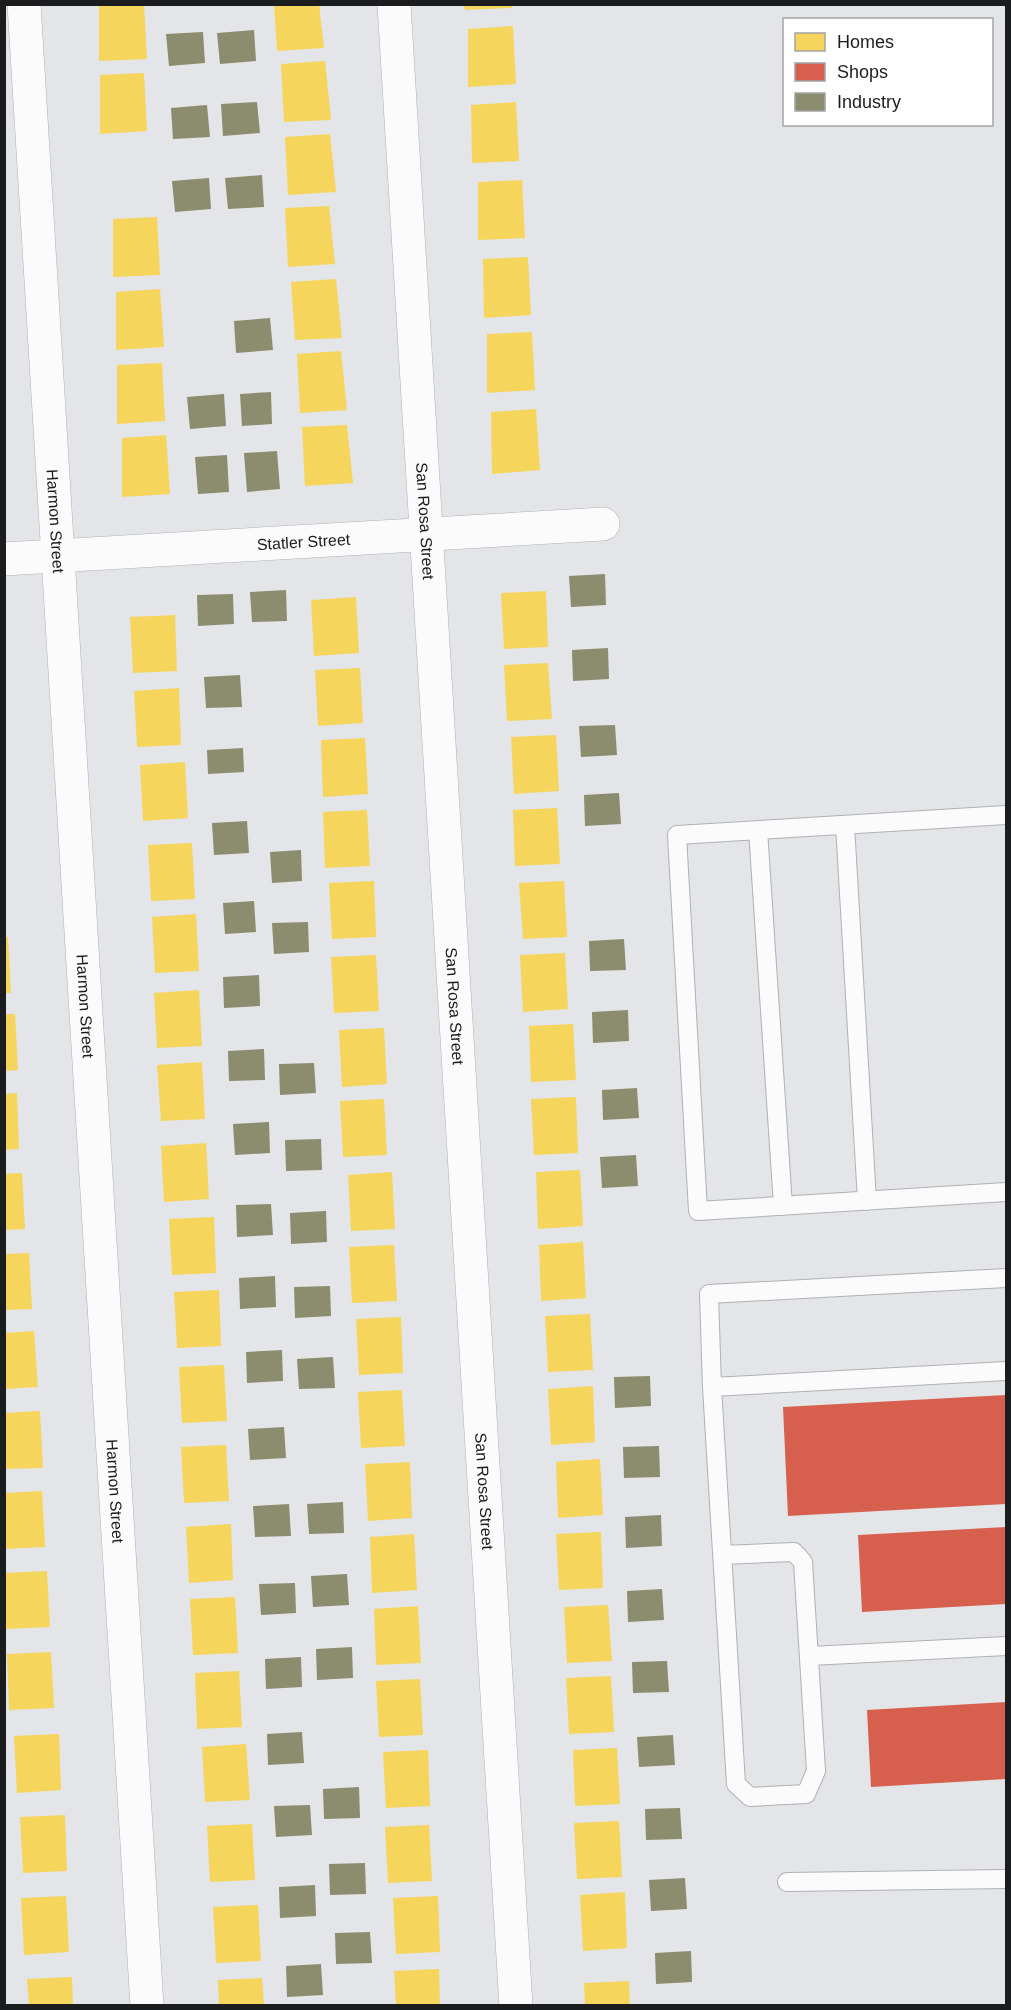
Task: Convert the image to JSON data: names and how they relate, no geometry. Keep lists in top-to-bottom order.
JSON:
{
  "streets": {
    "street": ["Harmon Street", "San Rosa Street", "Statler Street"]
  },
  "crossings": [
    ["Harmon Street", "Statler Street"],
    ["San Rosa Street", "Statler Street"]
  ],
  "legend": ["Homes", "Shops", "Industry"]
}
